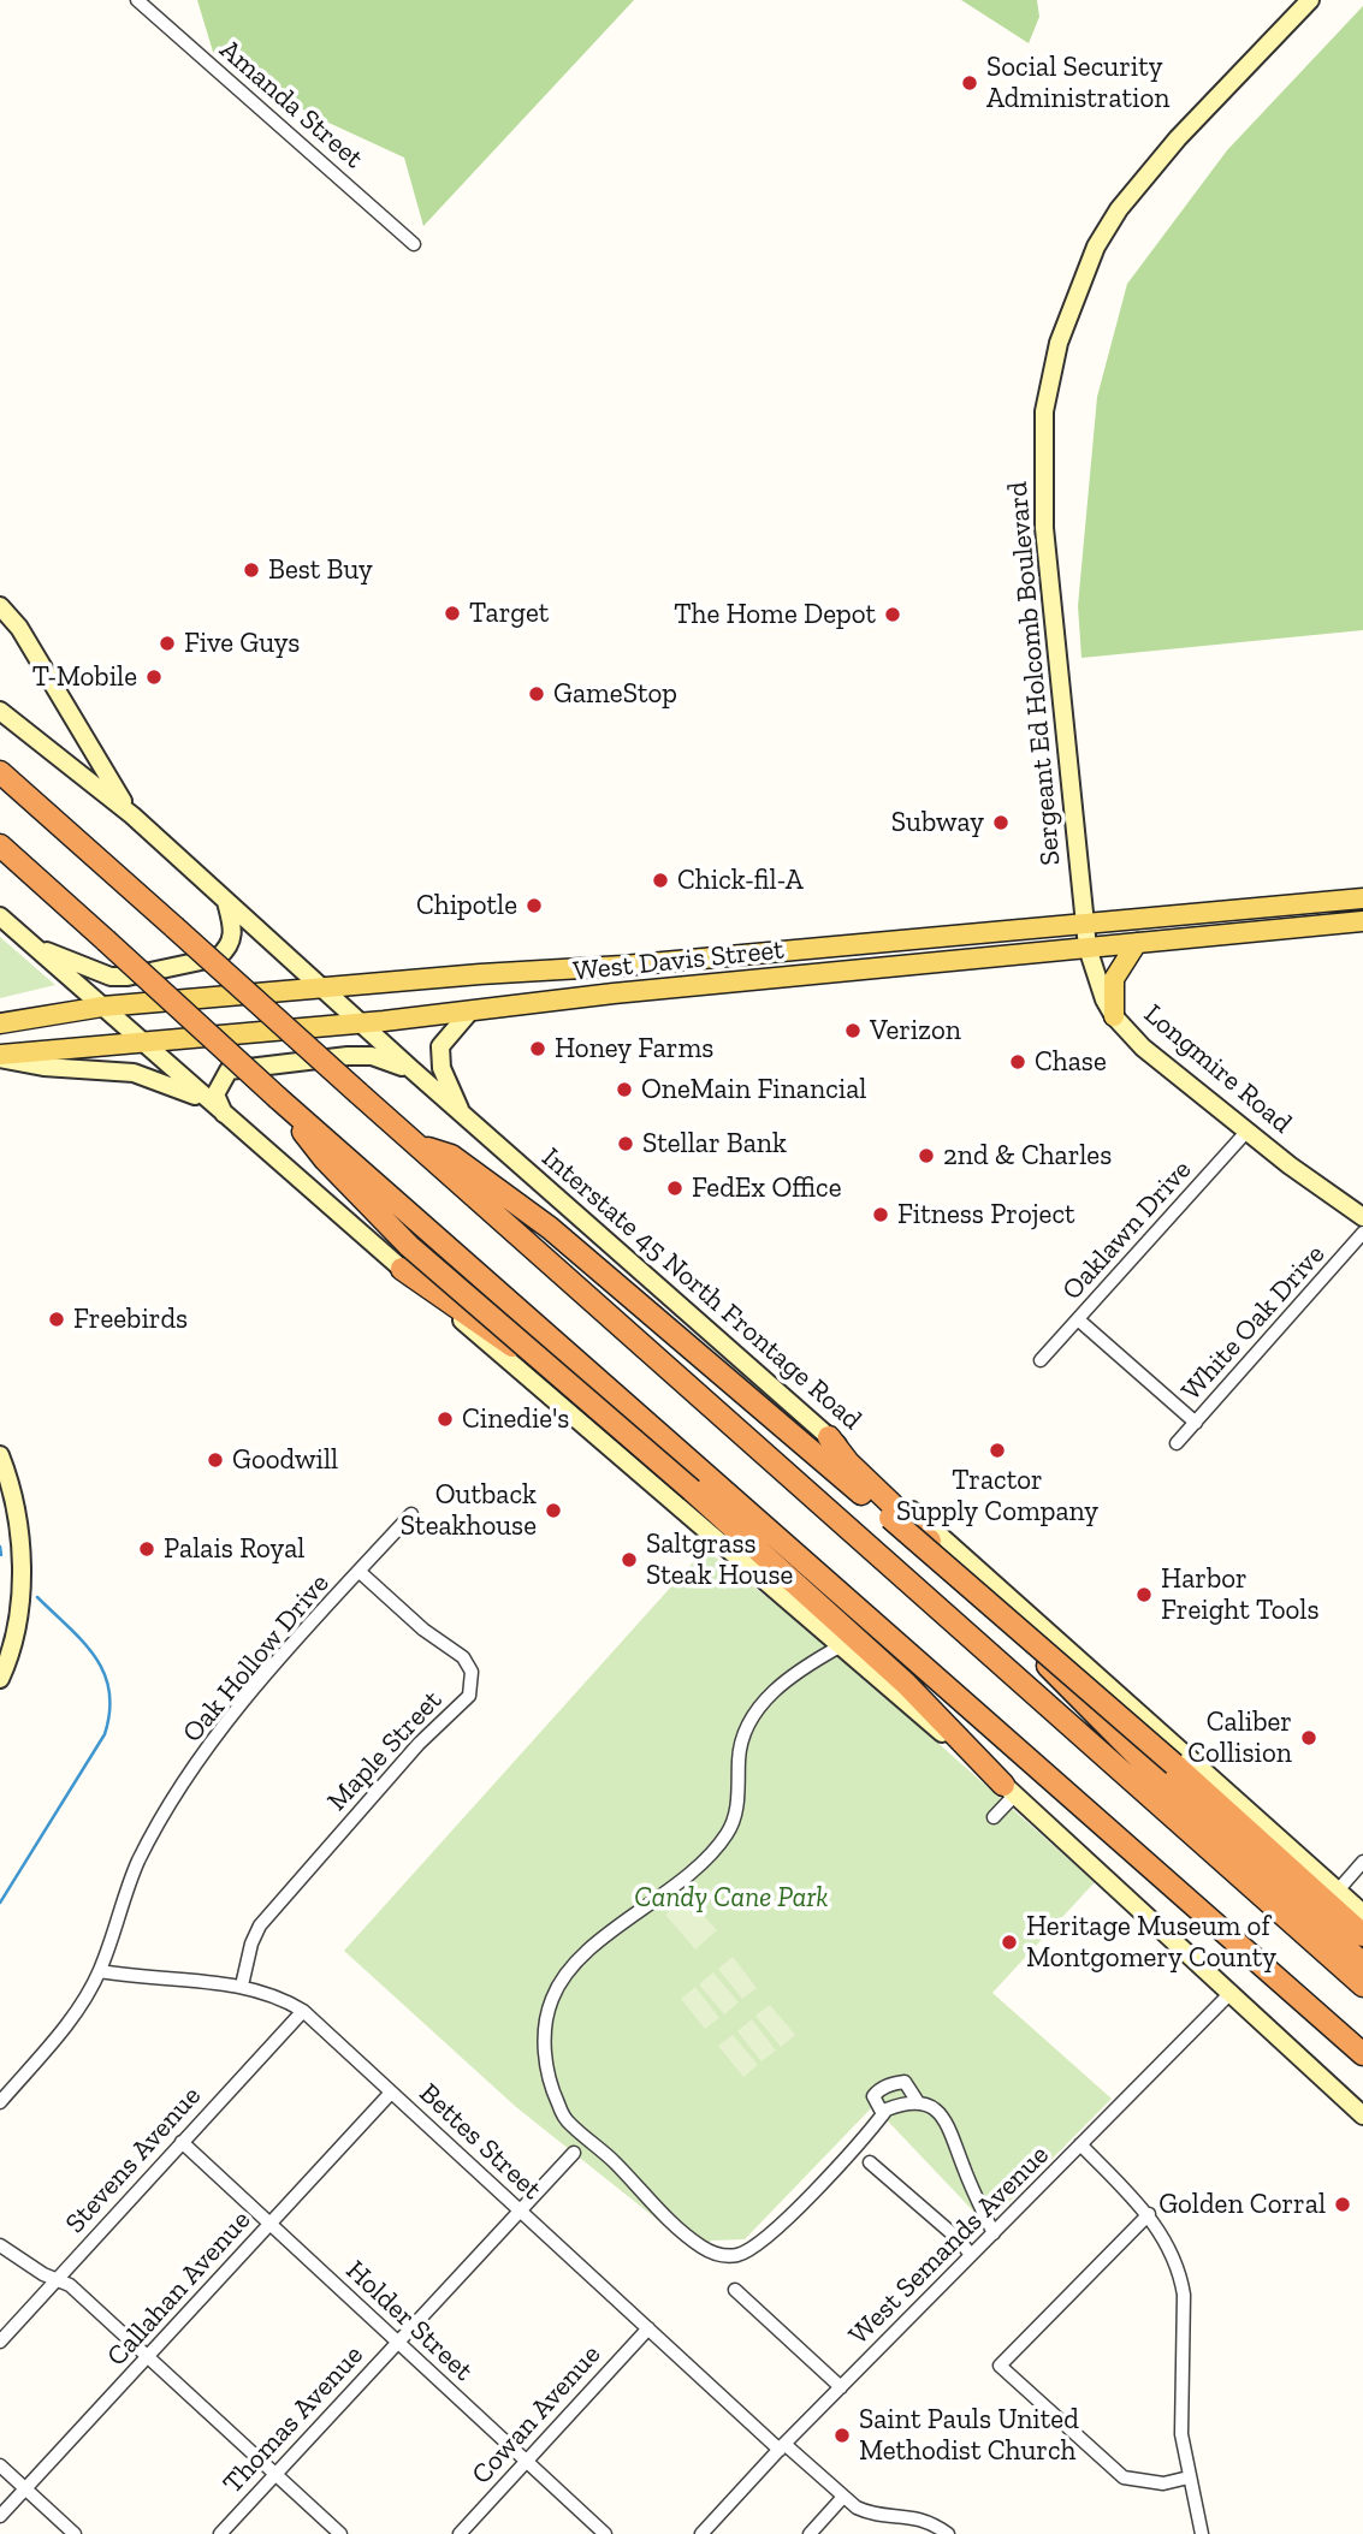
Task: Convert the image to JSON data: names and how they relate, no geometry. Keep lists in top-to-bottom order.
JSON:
{
  "streets": {
    "main road": [
      "Sergeant Ed Holcomb Boulevard",
      "West Davis Street",
      "Longmire Road",
      "Interstate 45 North Frontage Road"
    ],
    "street": [
      "Amanda Street",
      "Oaklawn Drive",
      "White Oak Drive",
      "Oak Hollow Drive",
      "Maple Street",
      "Bettes Street",
      "Stevens Avenue",
      "West Semands Avenue",
      "Callahan Avenue",
      "Holder Street",
      "Cowan Avenue",
      "Thomas Avenue"
    ]
  },
  "crossings": [
    ["Sergeant Ed Holcomb Boulevard", "West Davis Street"],
    ["Sergeant Ed Holcomb Boulevard", "Longmire Road"],
    ["West Davis Street", "Longmire Road"],
    ["West Davis Street", "Interstate 45 North Frontage Road"],
    ["Longmire Road", "Oaklawn Drive"],
    ["Oak Hollow Drive", "Maple Street"],
    ["Oak Hollow Drive", "Bettes Street"],
    ["Maple Street", "Bettes Street"],
    ["Bettes Street", "Stevens Avenue"],
    ["Bettes Street", "West Semands Avenue"],
    ["Bettes Street", "Callahan Avenue"],
    ["Bettes Street", "Cowan Avenue"],
    ["Bettes Street", "Thomas Avenue"],
    ["Stevens Avenue", "Holder Street"],
    ["Callahan Avenue", "Holder Street"],
    ["Holder Street", "Cowan Avenue"],
    ["Holder Street", "Thomas Avenue"]
  ],
  "parks": ["Candy Cane Park"],
  "places": [
    "Social Security Administration",
    "Best Buy",
    "Target",
    "The Home Depot",
    "Five Guys",
    "T-Mobile",
    "GameStop",
    "Subway",
    "Chick-fil-A",
    "Chipotle",
    "Verizon",
    "Honey Farms",
    "Chase",
    "OneMain Financial",
    "Stellar Bank",
    "2nd & Charles",
    "FedEx Office",
    "Fitness Project",
    "Freebirds",
    "Cinedie's",
    "Tractor Supply Company",
    "Goodwill",
    "Outback Steakhouse",
    "Palais Royal",
    "Saltgrass Steak House",
    "Harbor Freight Tools",
    "Caliber Collision",
    "Heritage Museum of Montgomery County",
    "Golden Corral",
    "Saint Pauls United Methodist Church"
  ]
}
